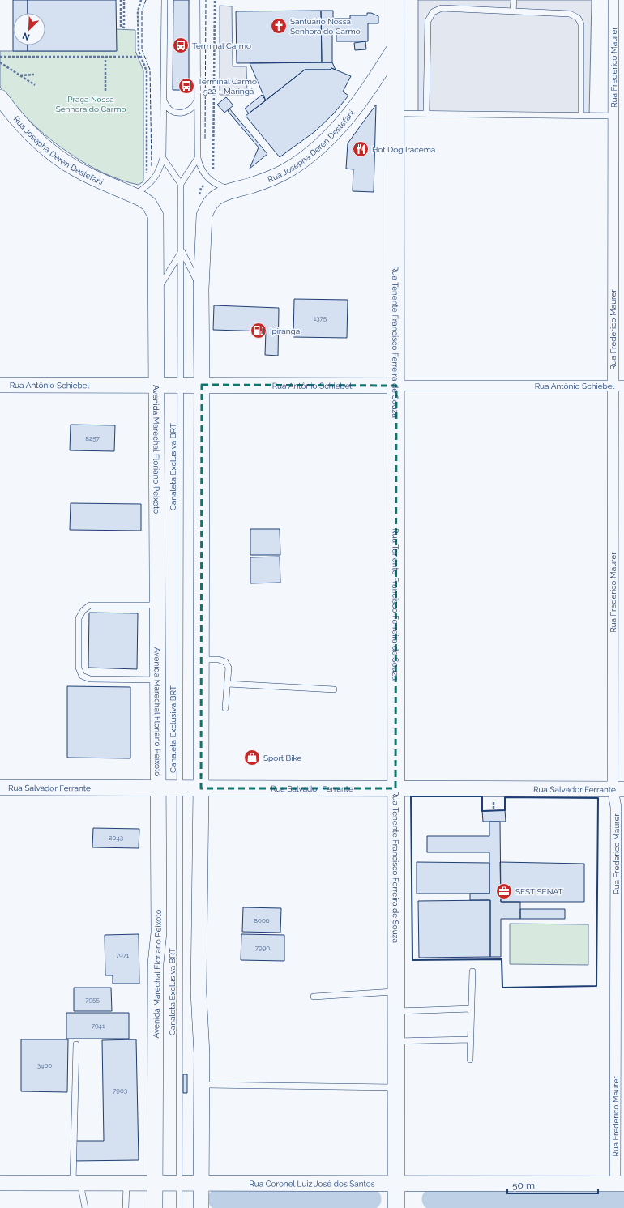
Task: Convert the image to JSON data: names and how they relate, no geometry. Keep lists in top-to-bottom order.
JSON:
{
  "streets": {
    "main road": ["Rua Tenente Francisco Ferreira de Souza"],
    "street": [
      "Rua Frederico Maurer",
      "Rua Josepha Deren Destefani",
      "Rua Antônio Schiebel",
      "Avenida Marechal Floriano Peixoto",
      "Rua Salvador Ferrante",
      "Rua Coronel Luiz José dos Santos"
    ],
    "lane": ["Canaleta Exclusiva BRT"]
  },
  "crossings": [
    ["Rua Frederico Maurer", "Rua Antônio Schiebel"],
    ["Rua Frederico Maurer", "Rua Salvador Ferrante"],
    ["Rua Frederico Maurer", "Rua Coronel Luiz José dos Santos"],
    ["Rua Josepha Deren Destefani", "Rua Tenente Francisco Ferreira de Souza"],
    ["Rua Josepha Deren Destefani", "Avenida Marechal Floriano Peixoto"],
    ["Rua Josepha Deren Destefani", "Canaleta Exclusiva BRT"],
    ["Rua Tenente Francisco Ferreira de Souza", "Rua Antônio Schiebel"],
    ["Rua Tenente Francisco Ferreira de Souza", "Rua Salvador Ferrante"],
    ["Rua Tenente Francisco Ferreira de Souza", "Rua Coronel Luiz José dos Santos"],
    ["Rua Antônio Schiebel", "Avenida Marechal Floriano Peixoto"],
    ["Rua Antônio Schiebel", "Canaleta Exclusiva BRT"],
    ["Avenida Marechal Floriano Peixoto", "Rua Salvador Ferrante"],
    ["Avenida Marechal Floriano Peixoto", "Rua Coronel Luiz José dos Santos"],
    ["Canaleta Exclusiva BRT", "Rua Salvador Ferrante"],
    ["Canaleta Exclusiva BRT", "Rua Coronel Luiz José dos Santos"]
  ],
  "parks": ["Praça Nossa Senhora do Carmo"],
  "places": {
    "church": ["Santuário Nossa Senhora do Carmo"],
    "bus stop": ["Terminal Carmo", "Terminal Carmo - 522 - Maringá"],
    "restaurant": ["Hot Dog Iracema"],
    "fuel station": ["Ipiranga"],
    "shop": ["Sport Bike"],
    "office": ["SEST SENAT"]
  },
  "house_numbers": [
    "1375",
    "8257",
    "8043",
    "8006",
    "7990",
    "7971",
    "7955",
    "7941",
    "3460",
    "7903"
  ],
  "scale_bar": "50 m",
  "north": "bottom left"
}
